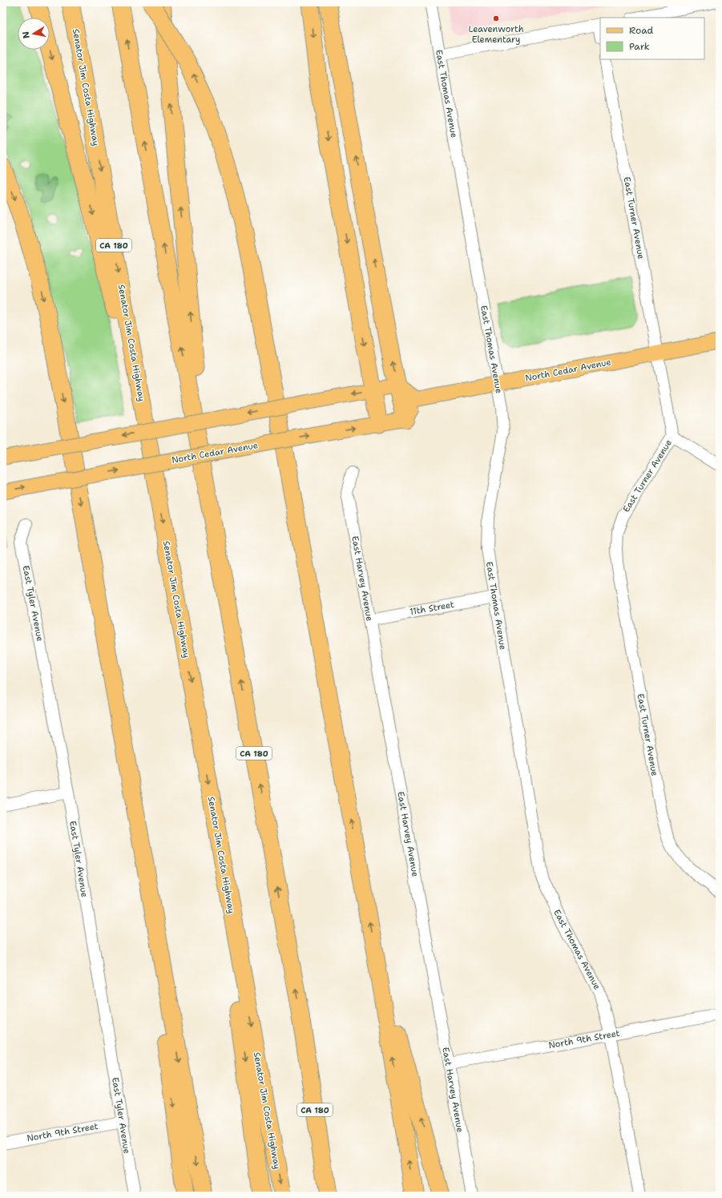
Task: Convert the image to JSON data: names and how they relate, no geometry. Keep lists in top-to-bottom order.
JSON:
{
  "streets": {
    "highway": ["Senator Jim Costa Highway", "CA 180"],
    "main road": ["North Cedar Avenue"],
    "street": [
      "East Thomas Avenue",
      "East Turner Avenue",
      "East Harvey Avenue",
      "East Tyler Avenue",
      "11th Street",
      "North 9th Street"
    ]
  },
  "crossings": [
    ["East Thomas Avenue", "North Cedar Avenue"],
    ["East Thomas Avenue", "11th Street"],
    ["East Thomas Avenue", "North 9th Street"],
    ["East Turner Avenue", "North Cedar Avenue"],
    ["East Harvey Avenue", "11th Street"],
    ["East Harvey Avenue", "North 9th Street"],
    ["East Tyler Avenue", "North 9th Street"]
  ],
  "places": ["Leavenworth Elementary"],
  "legend": ["Road", "Park"],
  "north": "left"
}
